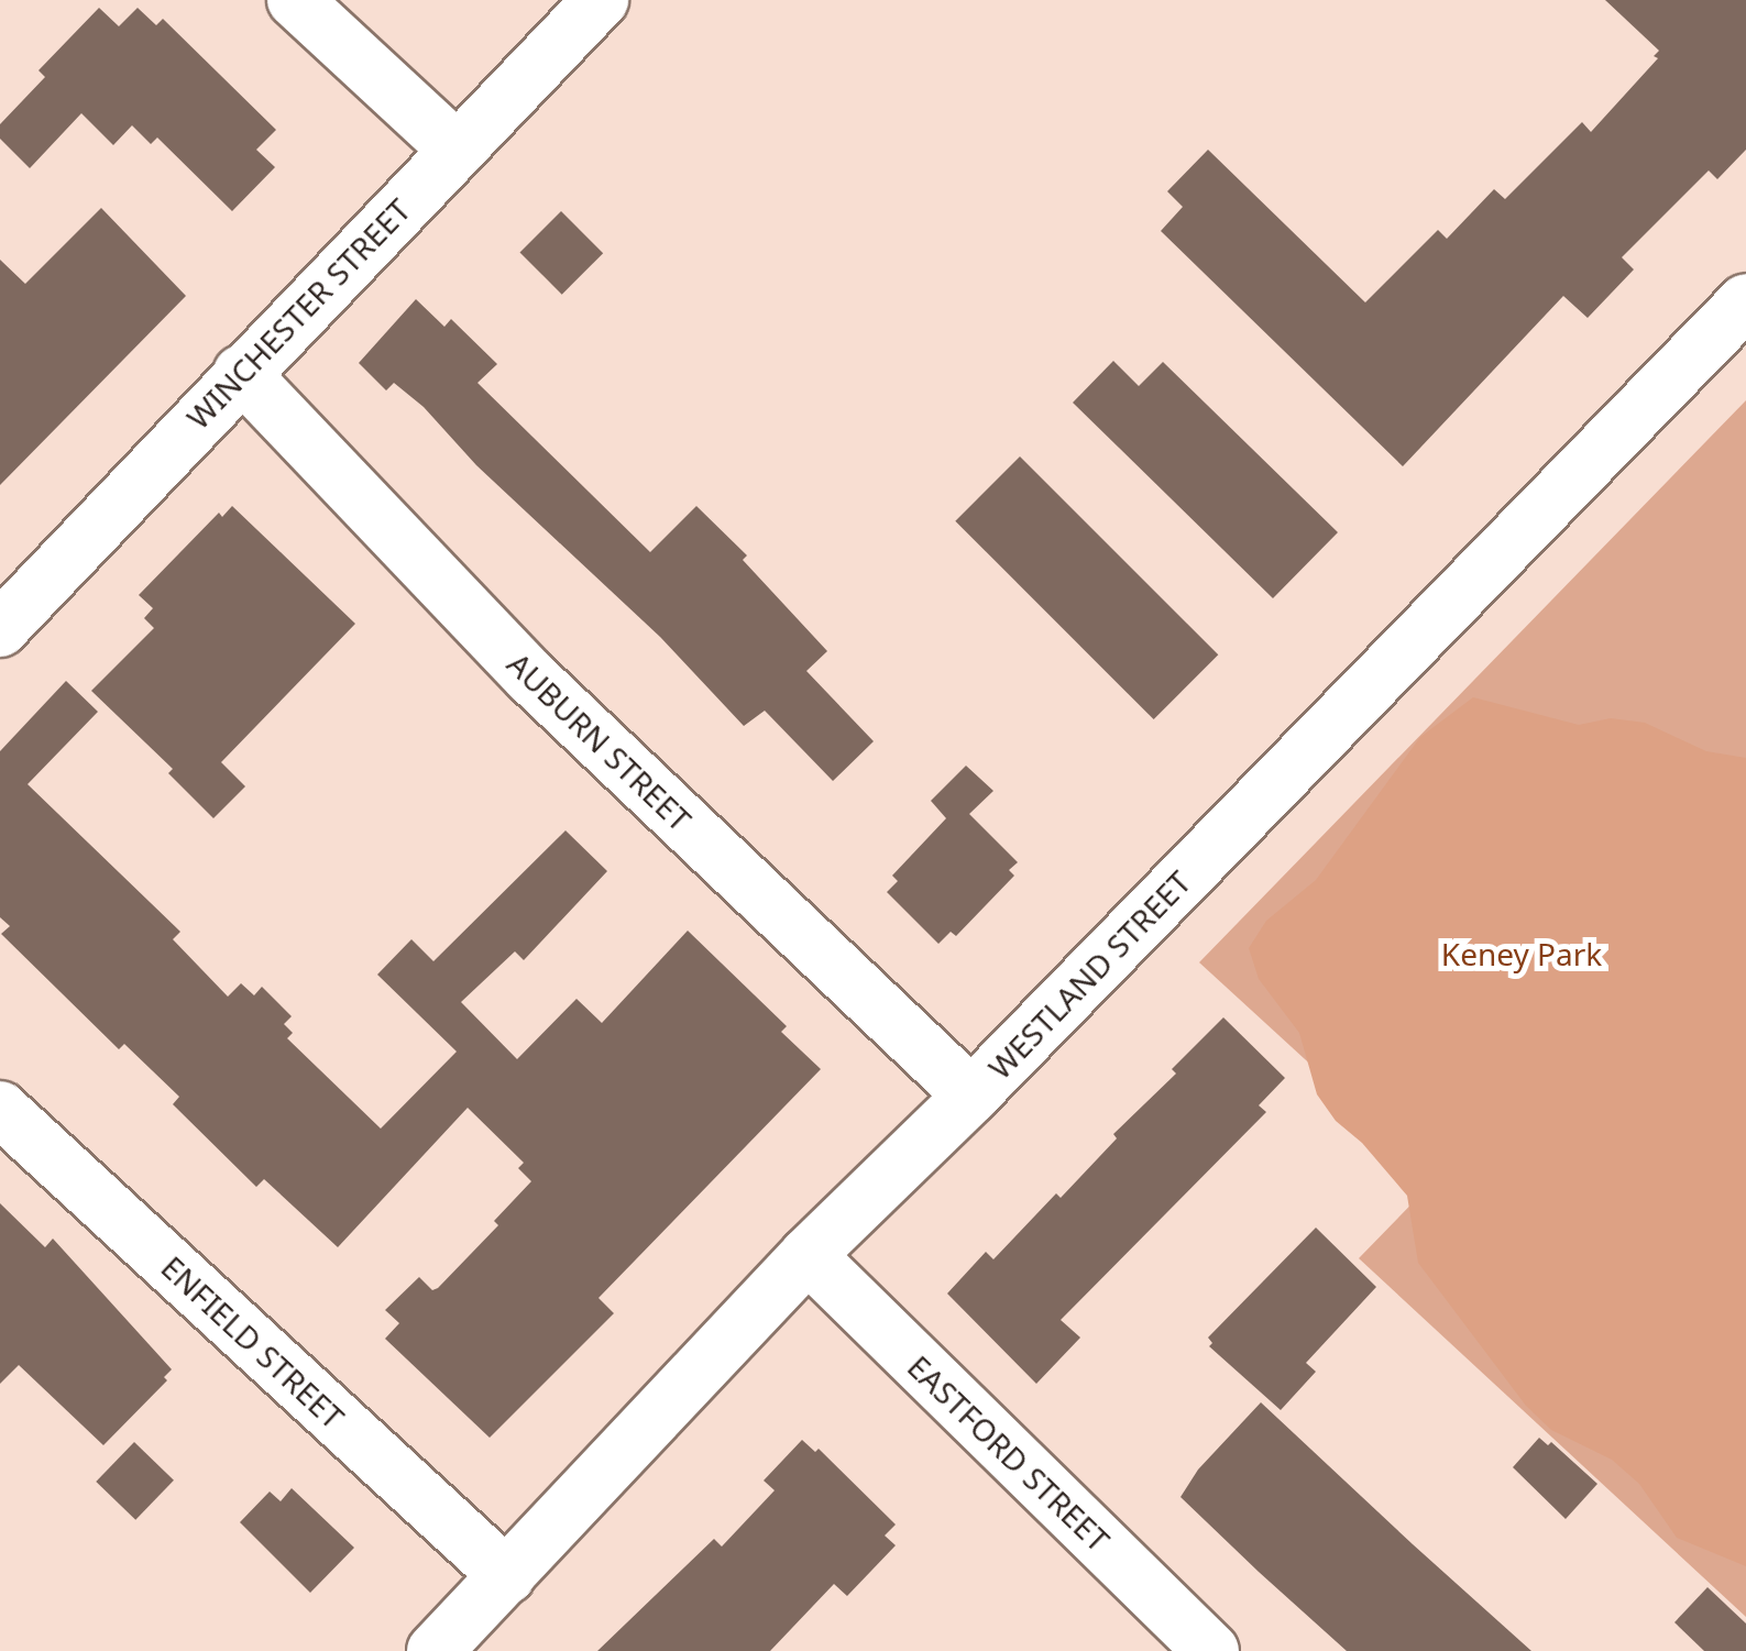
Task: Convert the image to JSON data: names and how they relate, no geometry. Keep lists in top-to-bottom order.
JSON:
{
  "streets": {
    "street": [
      "WINCHESTER STREET",
      "AUBURN STREET",
      "WESTLAND STREET",
      "ENFIELD STREET",
      "EASTFORD STREET"
    ]
  },
  "crossings": [
    ["WINCHESTER STREET", "AUBURN STREET"],
    ["AUBURN STREET", "WESTLAND STREET"],
    ["WESTLAND STREET", "ENFIELD STREET"],
    ["WESTLAND STREET", "EASTFORD STREET"]
  ],
  "parks": ["Keney Park"]
}
